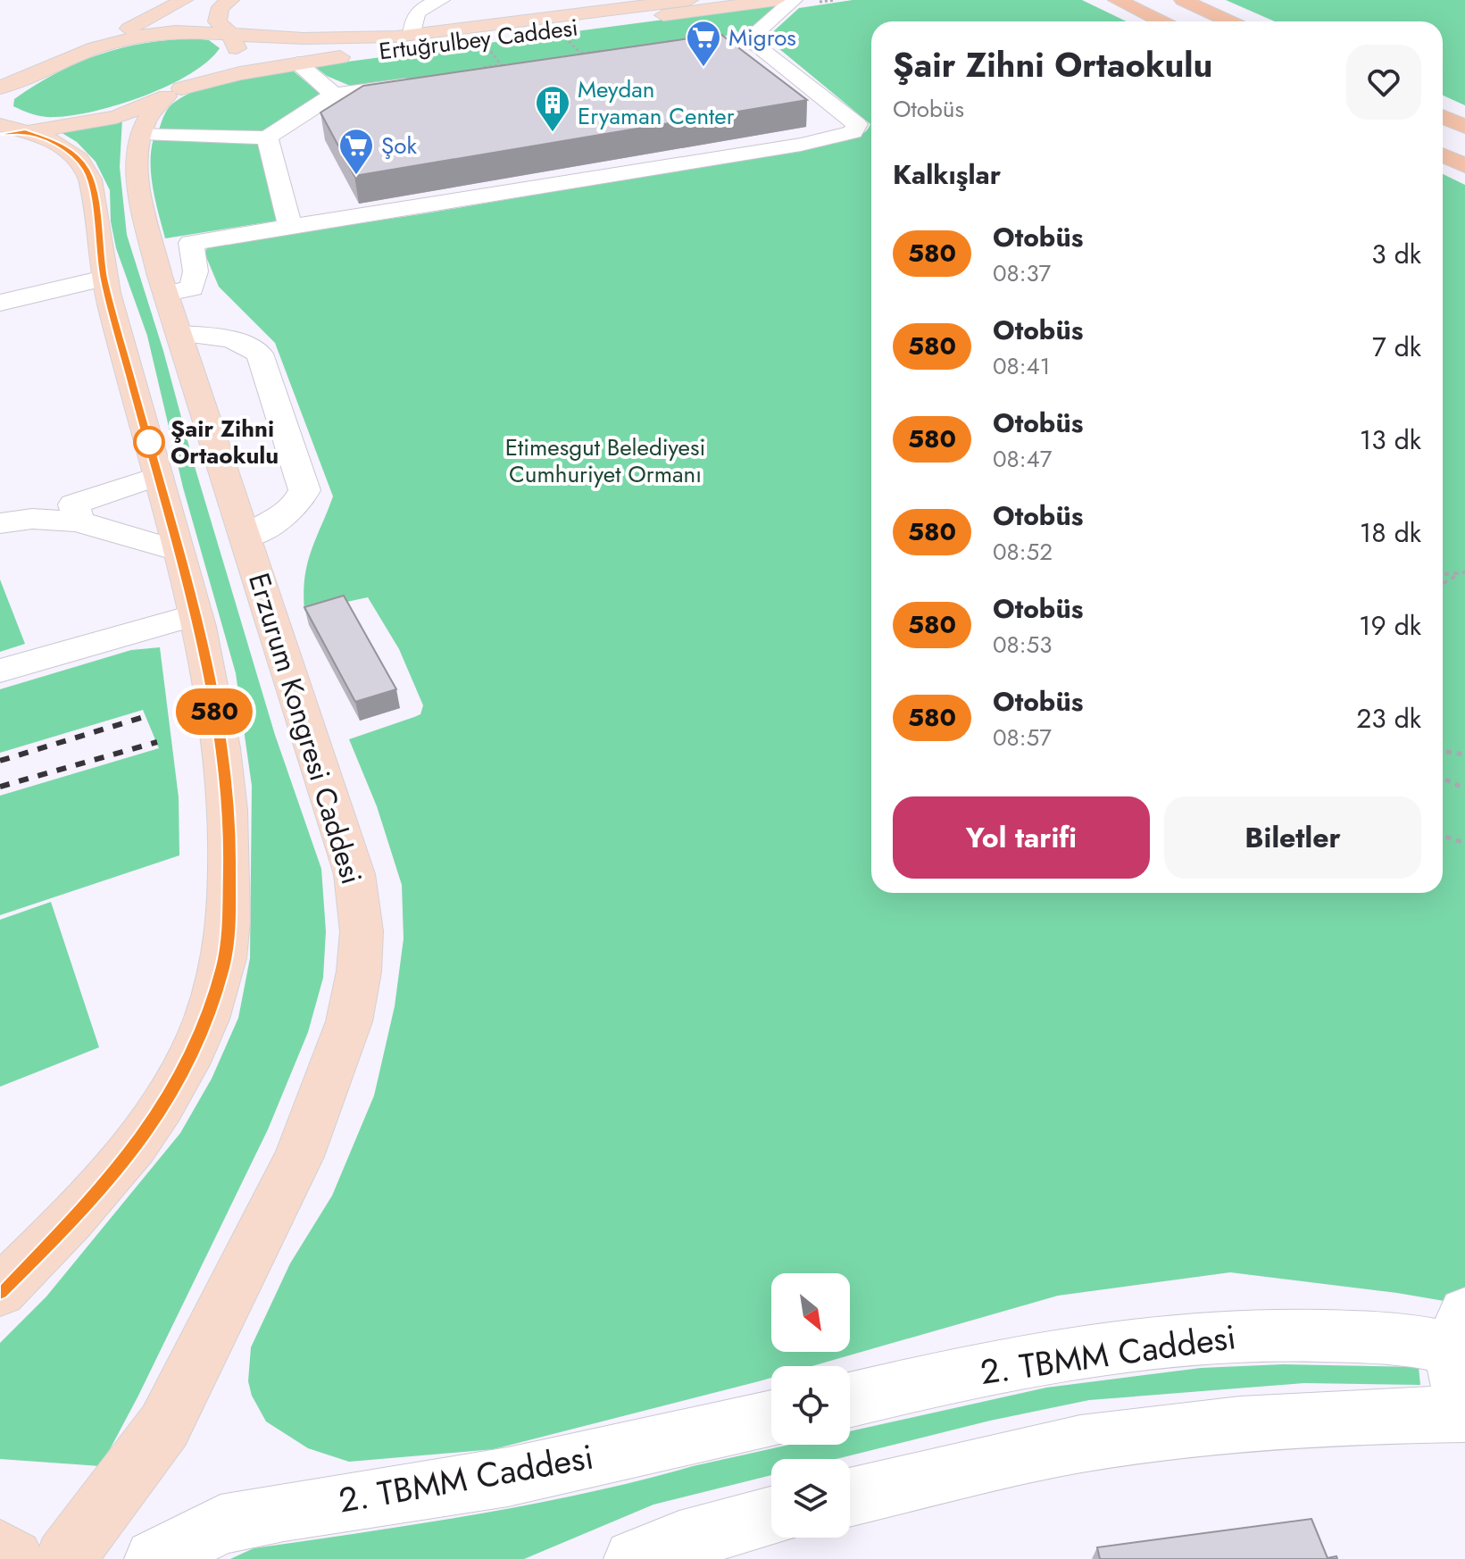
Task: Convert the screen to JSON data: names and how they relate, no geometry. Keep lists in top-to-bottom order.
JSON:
{
  "streets": {
    "main road": ["Ertuğrulbey Caddesi", "Erzurum Kongresi Caddesi"],
    "street": ["2. TBMM Caddesi"]
  },
  "crossings": [
    ["Ertuğrulbey Caddesi", "Erzurum Kongresi Caddesi"]
  ],
  "parks": ["Etimesgut Belediyesi Cumhuriyet Ormanı"],
  "places": {
    "supermarket": ["Migros", "Şok"],
    "building": ["Meydan Eryaman Center"],
    "other": ["Şair Zihni Ortaokulu"]
  },
  "lines": ["bus line 580"],
  "north": "bottom right",
  "page": {
    "on_map": "580",
    "heading": [
      ["Şair Zihni Ortaokulu", "Otobüs"],
      "Kalkışlar"
    ],
    "list": [
      {
        "mark": "580",
        "name": "Otobüs",
        "note": "08:37",
        "value": "3 dk"
      },
      {
        "mark": "580",
        "name": "Otobüs",
        "note": "08:41",
        "value": "7 dk"
      },
      {
        "mark": "580",
        "name": "Otobüs",
        "note": "08:47",
        "value": "13 dk"
      },
      {
        "mark": "580",
        "name": "Otobüs",
        "note": "08:52",
        "value": "18 dk"
      },
      {
        "mark": "580",
        "name": "Otobüs",
        "note": "08:53",
        "value": "19 dk"
      },
      {
        "mark": "580",
        "name": "Otobüs",
        "note": "08:57",
        "value": "23 dk"
      }
    ],
    "buttons": ["Yol tarifi", "Biletler"]
  }
}
